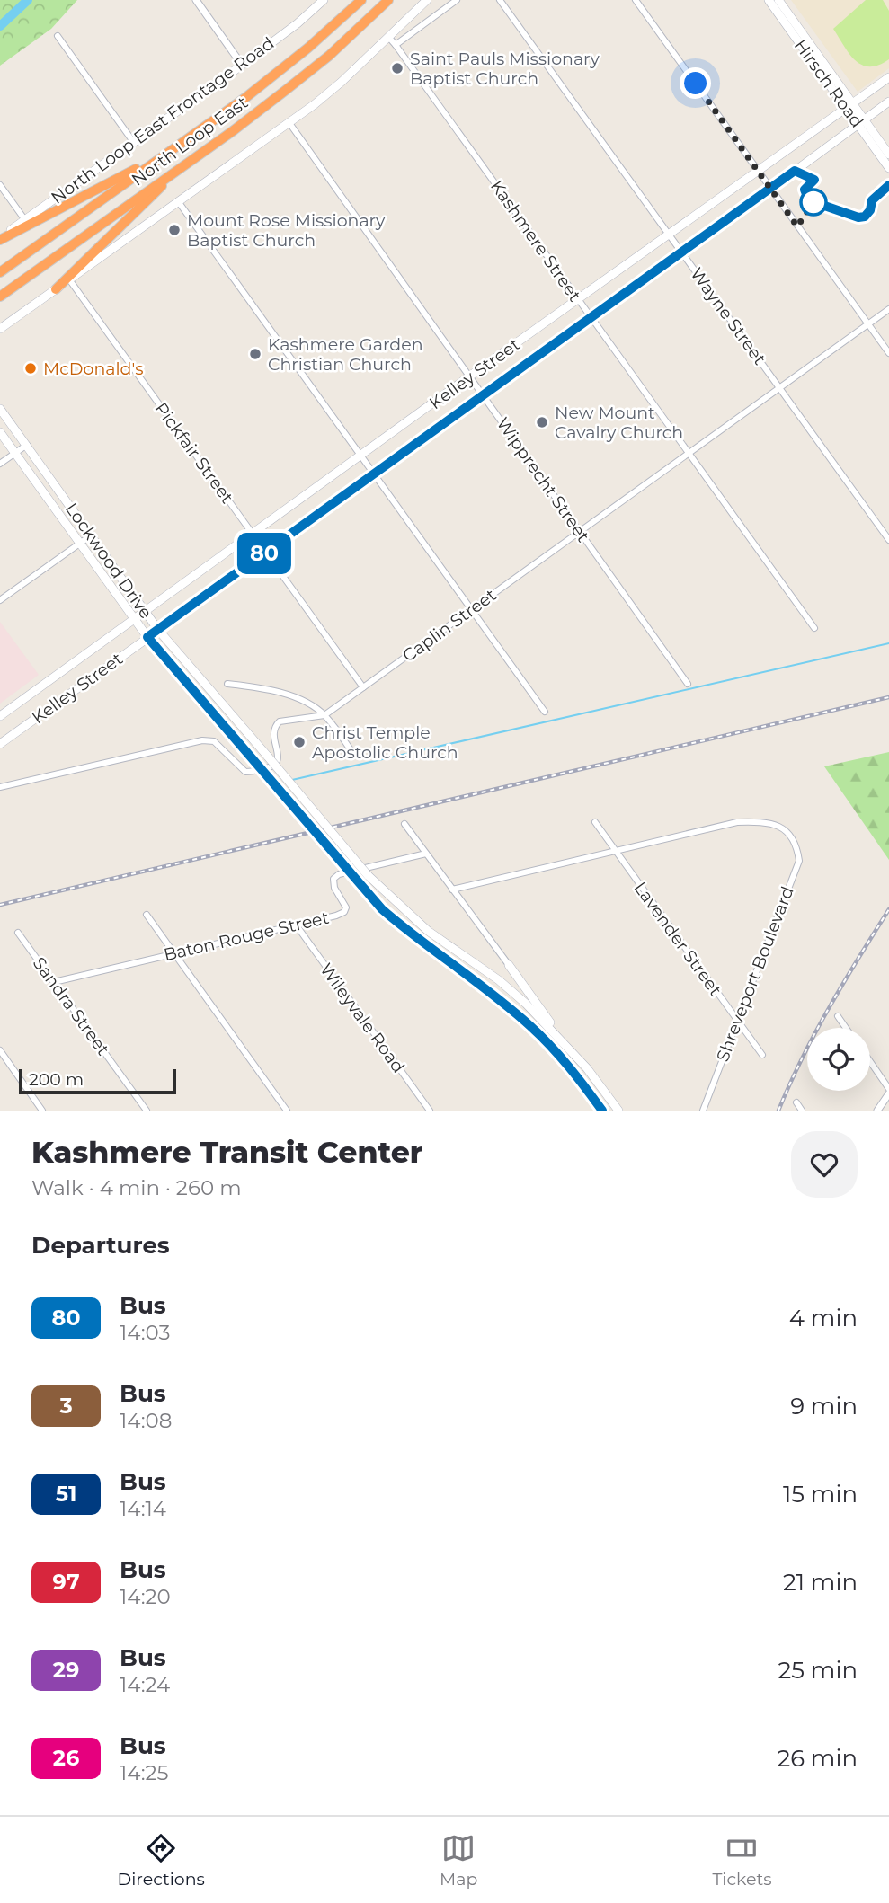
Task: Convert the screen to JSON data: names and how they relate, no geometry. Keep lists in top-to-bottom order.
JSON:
{
  "streets": {
    "highway": ["North Loop East"],
    "main road": [
      "Hirsch Road",
      "North Loop East Frontage Road",
      "Kelley Street",
      "Lockwood Drive"
    ],
    "street": [
      "Kashmere Street",
      "Wayne Street",
      "Pickfair Street",
      "Wipprecht Street",
      "Caplin Street",
      "Baton Rouge Street",
      "Lavender Street",
      "Shreveport Boulevard",
      "Sandra Street",
      "Wileyvale Road"
    ]
  },
  "crossings": [
    ["Hirsch Road", "Kelley Street"],
    ["Kashmere Street", "Kelley Street"],
    ["Kashmere Street", "Caplin Street"],
    ["Wayne Street", "Kelley Street"],
    ["Wayne Street", "Caplin Street"],
    ["Kelley Street", "Pickfair Street"],
    ["Kelley Street", "Wipprecht Street"],
    ["Kelley Street", "Lockwood Drive"],
    ["Pickfair Street", "Caplin Street"],
    ["Wipprecht Street", "Caplin Street"],
    ["Lockwood Drive", "Caplin Street"],
    ["Baton Rouge Street", "Sandra Street"],
    ["Baton Rouge Street", "Wileyvale Road"],
    ["Lavender Street", "Shreveport Boulevard"]
  ],
  "places": [
    "Saint Pauls Missionary Baptist Church",
    "Mount Rose Missionary Baptist Church",
    "Kashmere Garden Christian Church",
    "McDonald's",
    "New Mount Cavalry Church",
    "Christ Temple Apostolic Church"
  ],
  "lines": ["bus line 80"],
  "scale_bar": "200 m",
  "page": {
    "on_map": "80",
    "scale": "200 m",
    "heading": [
      ["Kashmere Transit Center", "Walk · 4 min · 260 m"],
      "Departures"
    ],
    "list": [
      {
        "mark": "80",
        "name": "Bus",
        "note": "14:03",
        "value": "4 min"
      },
      {
        "mark": "3",
        "name": "Bus",
        "note": "14:08",
        "value": "9 min"
      },
      {
        "mark": "51",
        "name": "Bus",
        "note": "14:14",
        "value": "15 min"
      },
      {
        "mark": "97",
        "name": "Bus",
        "note": "14:20",
        "value": "21 min"
      },
      {
        "mark": "29",
        "name": "Bus",
        "note": "14:24",
        "value": "25 min"
      },
      {
        "mark": "26",
        "name": "Bus",
        "note": "14:25",
        "value": "26 min"
      }
    ],
    "tabs": ["Directions", "Map", "Tickets"]
  }
}
